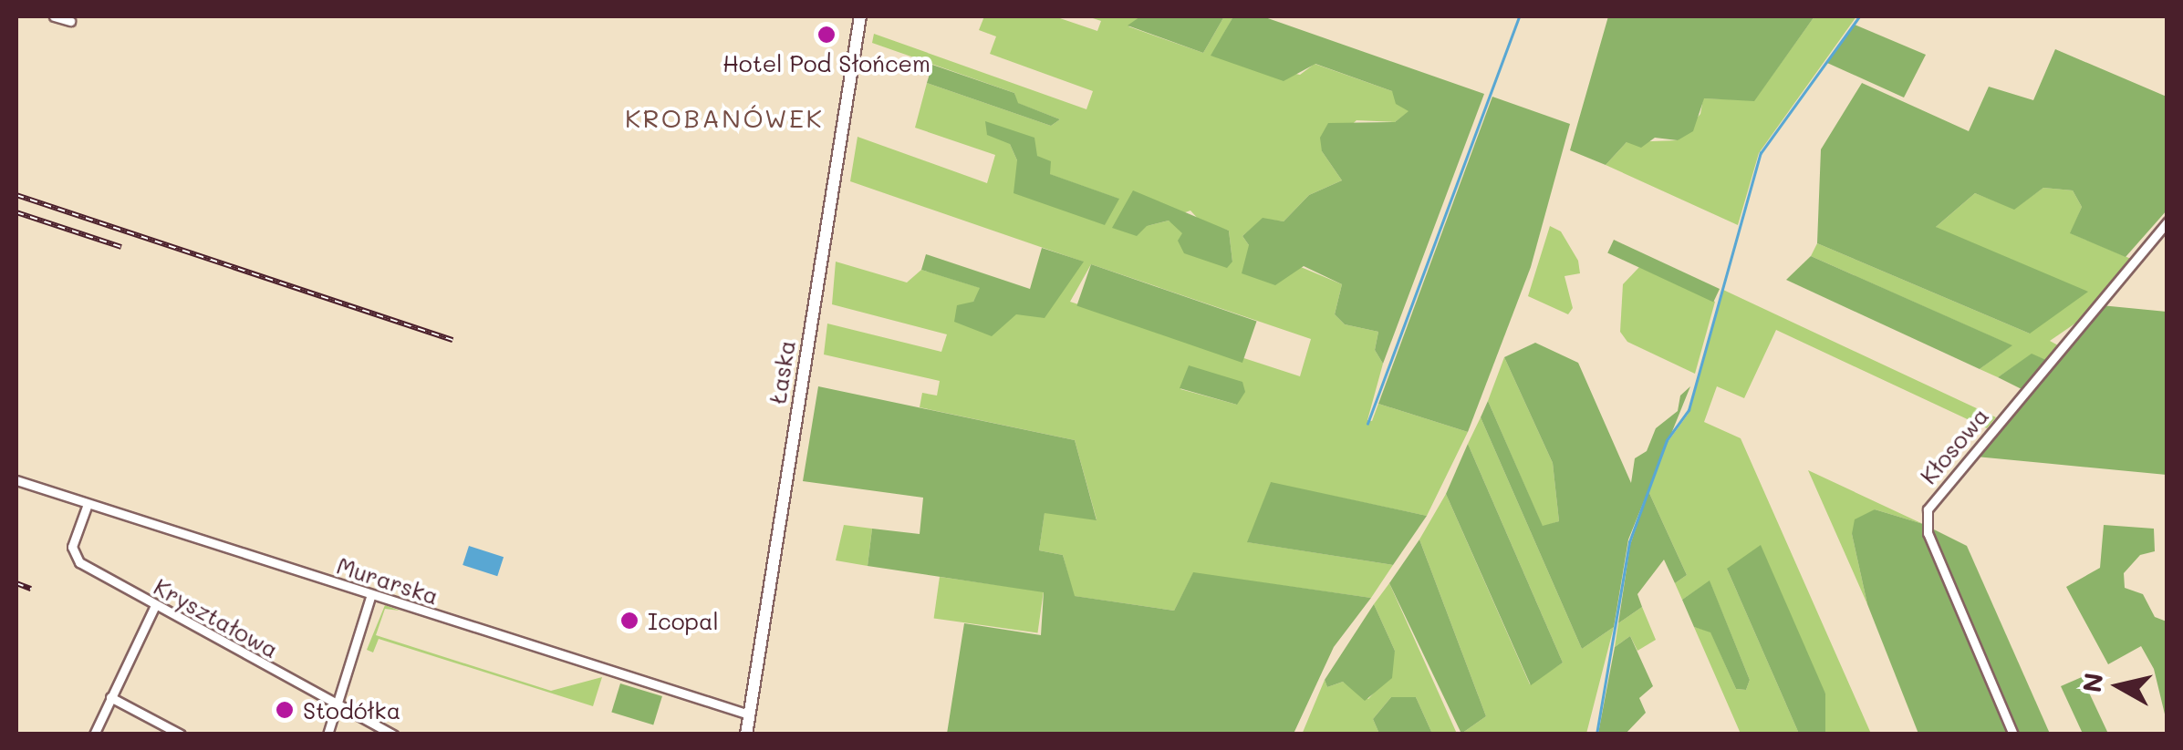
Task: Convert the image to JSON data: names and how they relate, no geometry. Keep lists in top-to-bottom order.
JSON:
{
  "streets": {
    "main road": ["Łaska"],
    "street": ["Kłosowa", "Murarska", "Kryształowa"]
  },
  "crossings": [
    ["Łaska", "Murarska"],
    ["Murarska", "Kryształowa"]
  ],
  "districts": ["KROBANÓWEK"],
  "places": ["Hotel Pod Słońcem", "Icopal", "Stodółka"],
  "north": "left"
}
